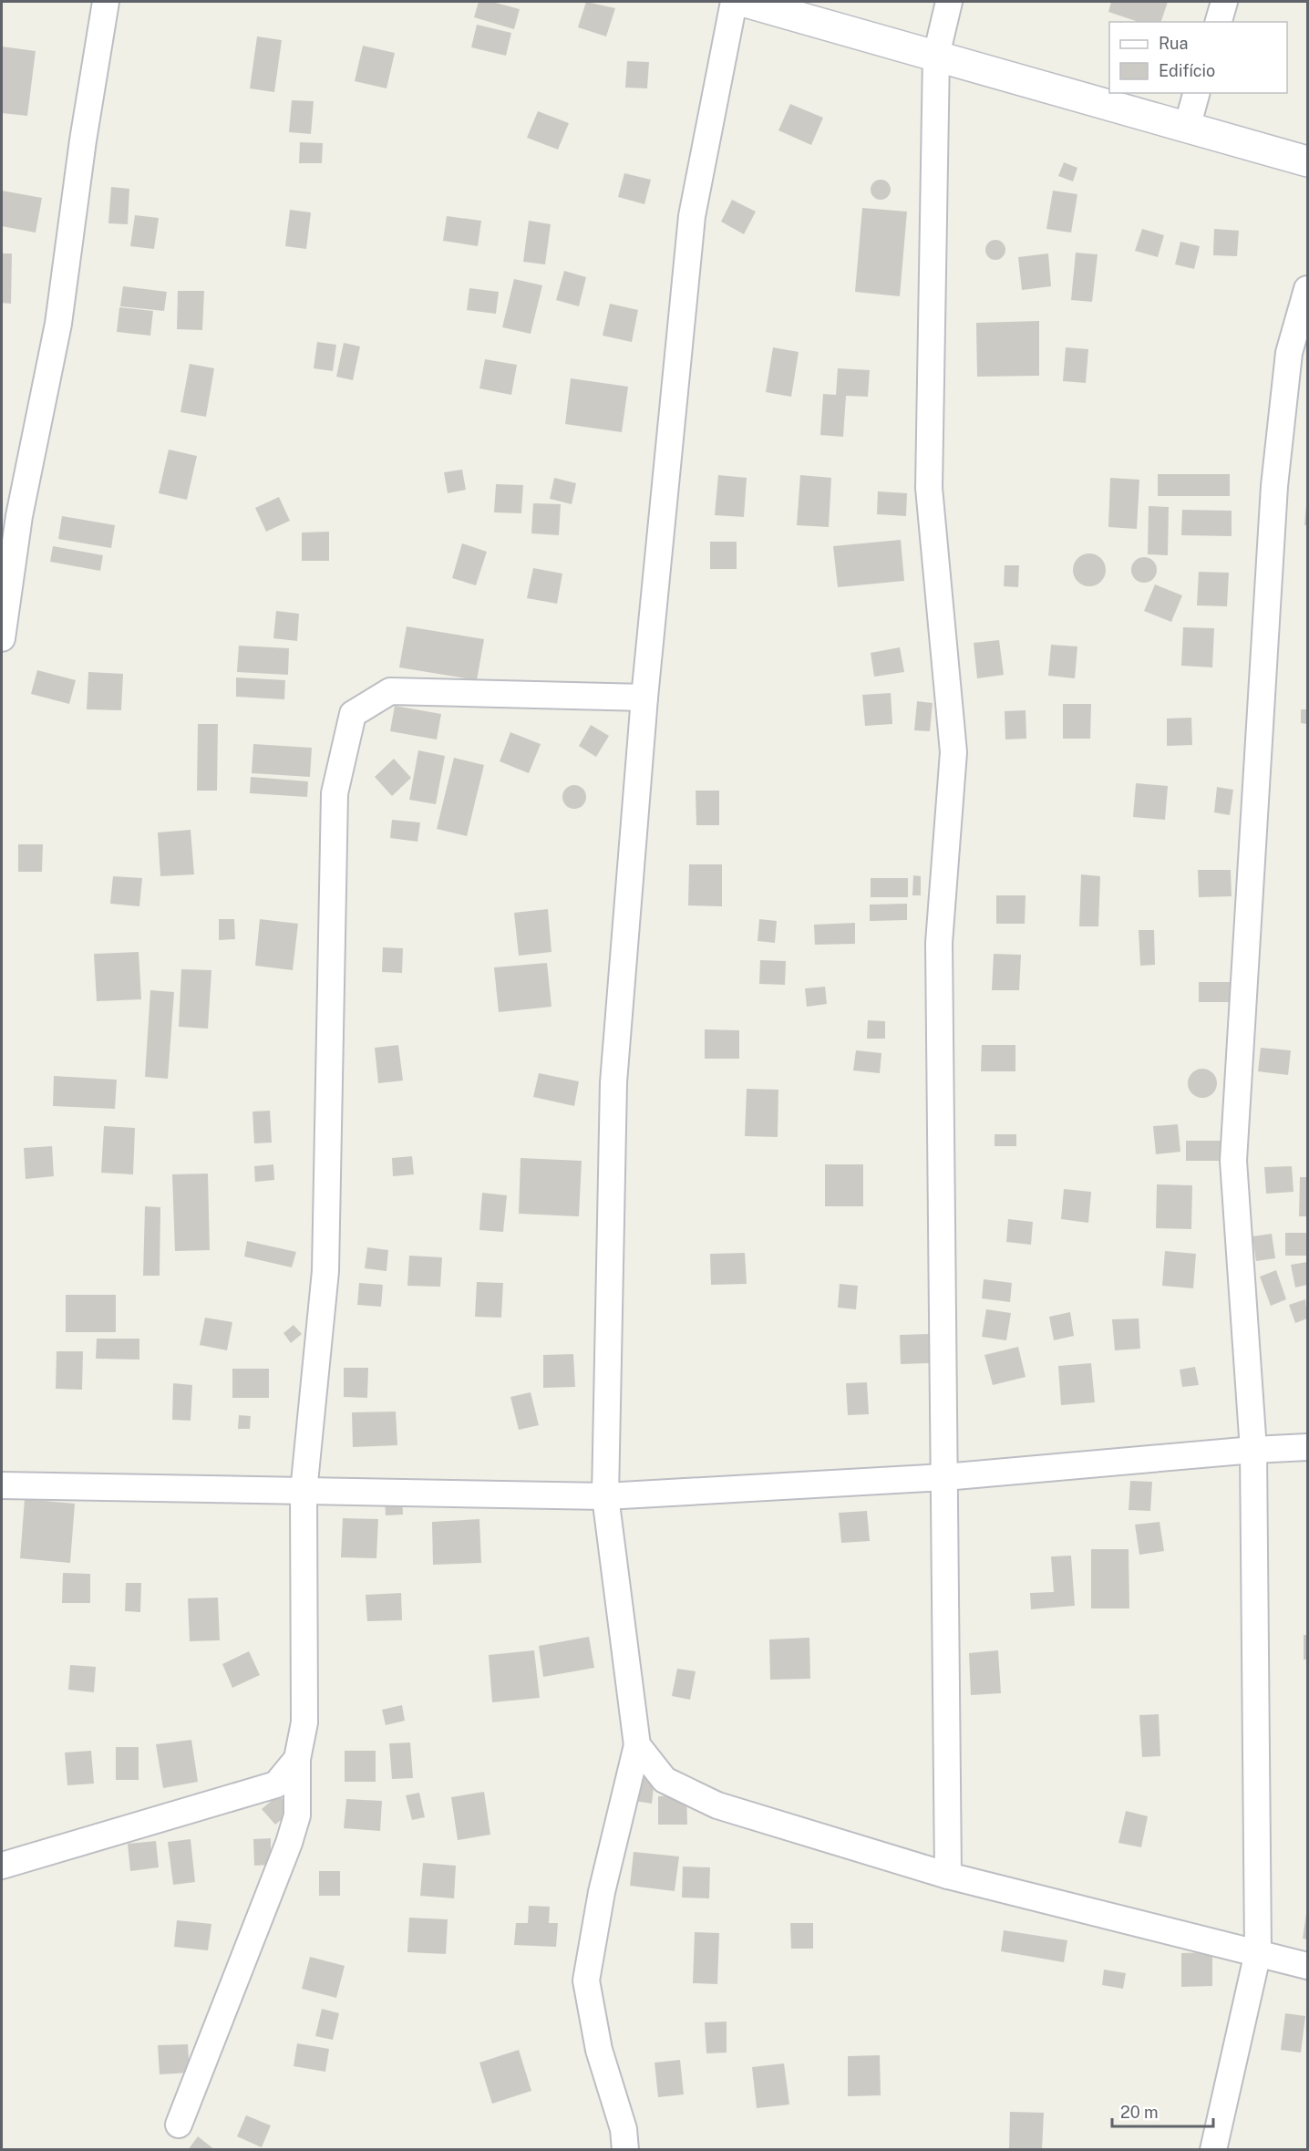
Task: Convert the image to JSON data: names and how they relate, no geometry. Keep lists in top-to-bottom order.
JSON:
{
  "legend": ["Rua", "Edifício"],
  "scale_bar": "20 m"
}
